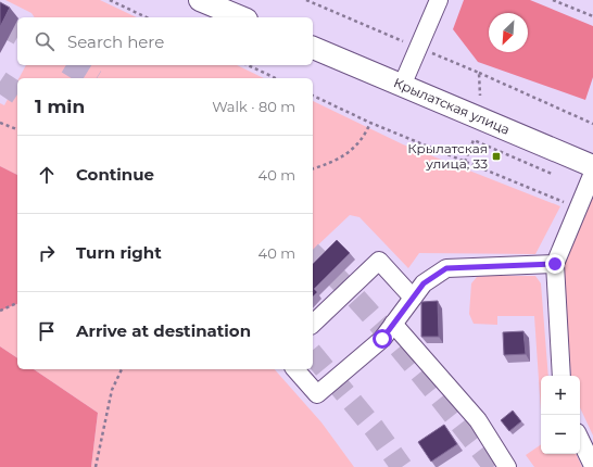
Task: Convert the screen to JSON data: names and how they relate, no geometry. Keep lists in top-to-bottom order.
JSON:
{
  "streets": {
    "main road": ["Крылатская улица"]
  },
  "places": {
    "transit": ["Крылатская улица, 33"]
  },
  "north": "bottom left",
  "page": {
    "search": "Search here",
    "heading": ["1 min", "Walk · 80 m"],
    "list": [
      ["Continue", "40 m"],
      ["Turn right", "40 m"],
      "Arrive at destination"
    ],
    "map_buttons": ["+", "−"]
  }
}
